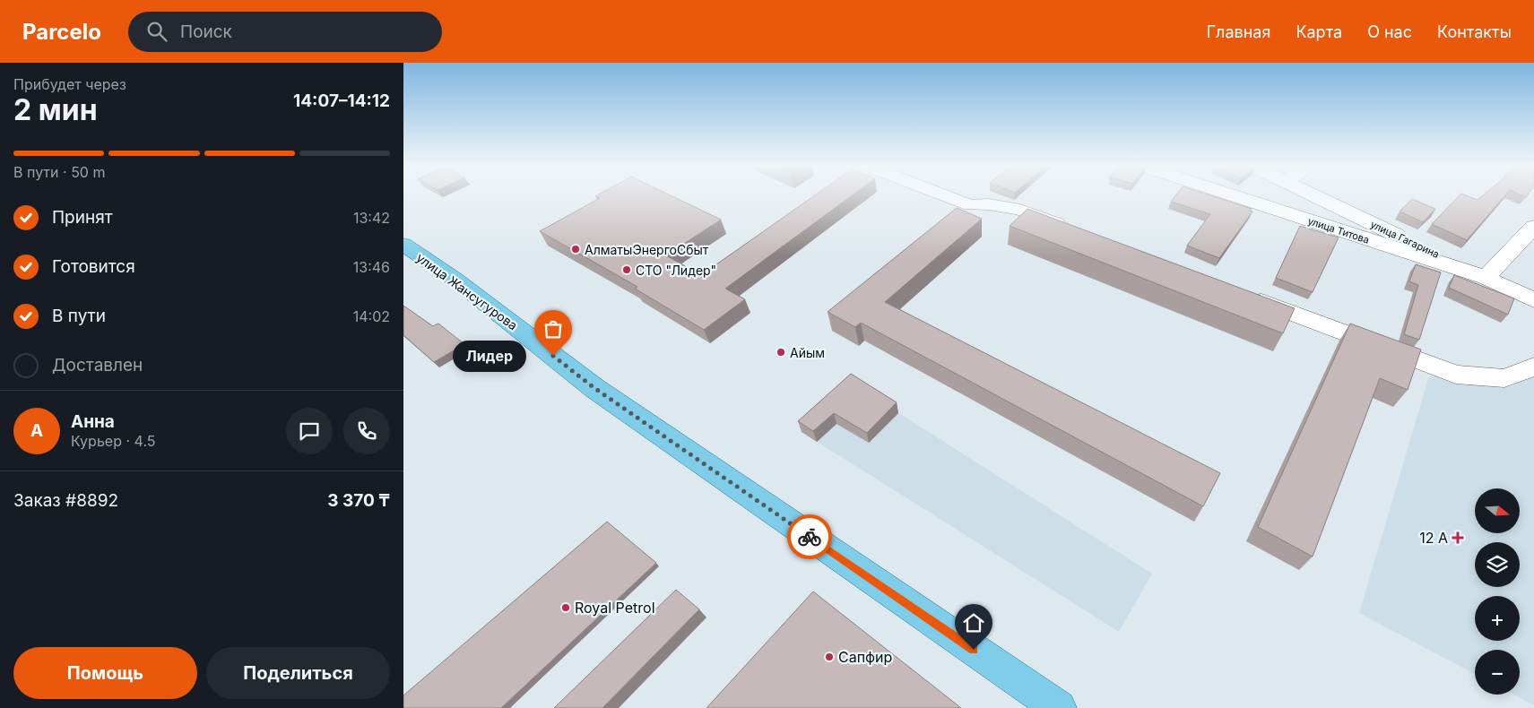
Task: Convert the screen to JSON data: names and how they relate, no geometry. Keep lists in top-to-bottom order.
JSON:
{
  "streets": {
    "main road": ["улица Жансугурова"],
    "street": ["улица Титова", "улица Гагарина"]
  },
  "crossings": [
    ["улица Титова", "улица Гагарина"]
  ],
  "places": {
    "other": [
      "АлматыЭнергоСбыт",
      "СТО \"Лидер\"",
      "Айым",
      "Лидер",
      "Royal Petrol",
      "Сапфир"
    ],
    "health": ["12 А"]
  },
  "north": "right",
  "page": {
    "header": "Parcelo",
    "search": "Поиск",
    "nav": [
      "Главная",
      "Карта",
      "О нас",
      "Контакты"
    ],
    "heading": ["2 мин", "Прибудет через", "14:07–14:12"],
    "panel": [
      "Анна",
      "Курьер · 4.5",
      "Заказ #8892",
      "3 370 ₸"
    ],
    "bar": "В пути · 50 m",
    "list": [
      ["Принят", "13:42"],
      ["Готовится", "13:46"],
      ["В пути", "14:02"],
      "Доставлен"
    ],
    "bubble": "Лидер",
    "round": "А",
    "map_buttons": ["+", "−"],
    "buttons": ["Помощь", "Поделиться"]
  }
}
